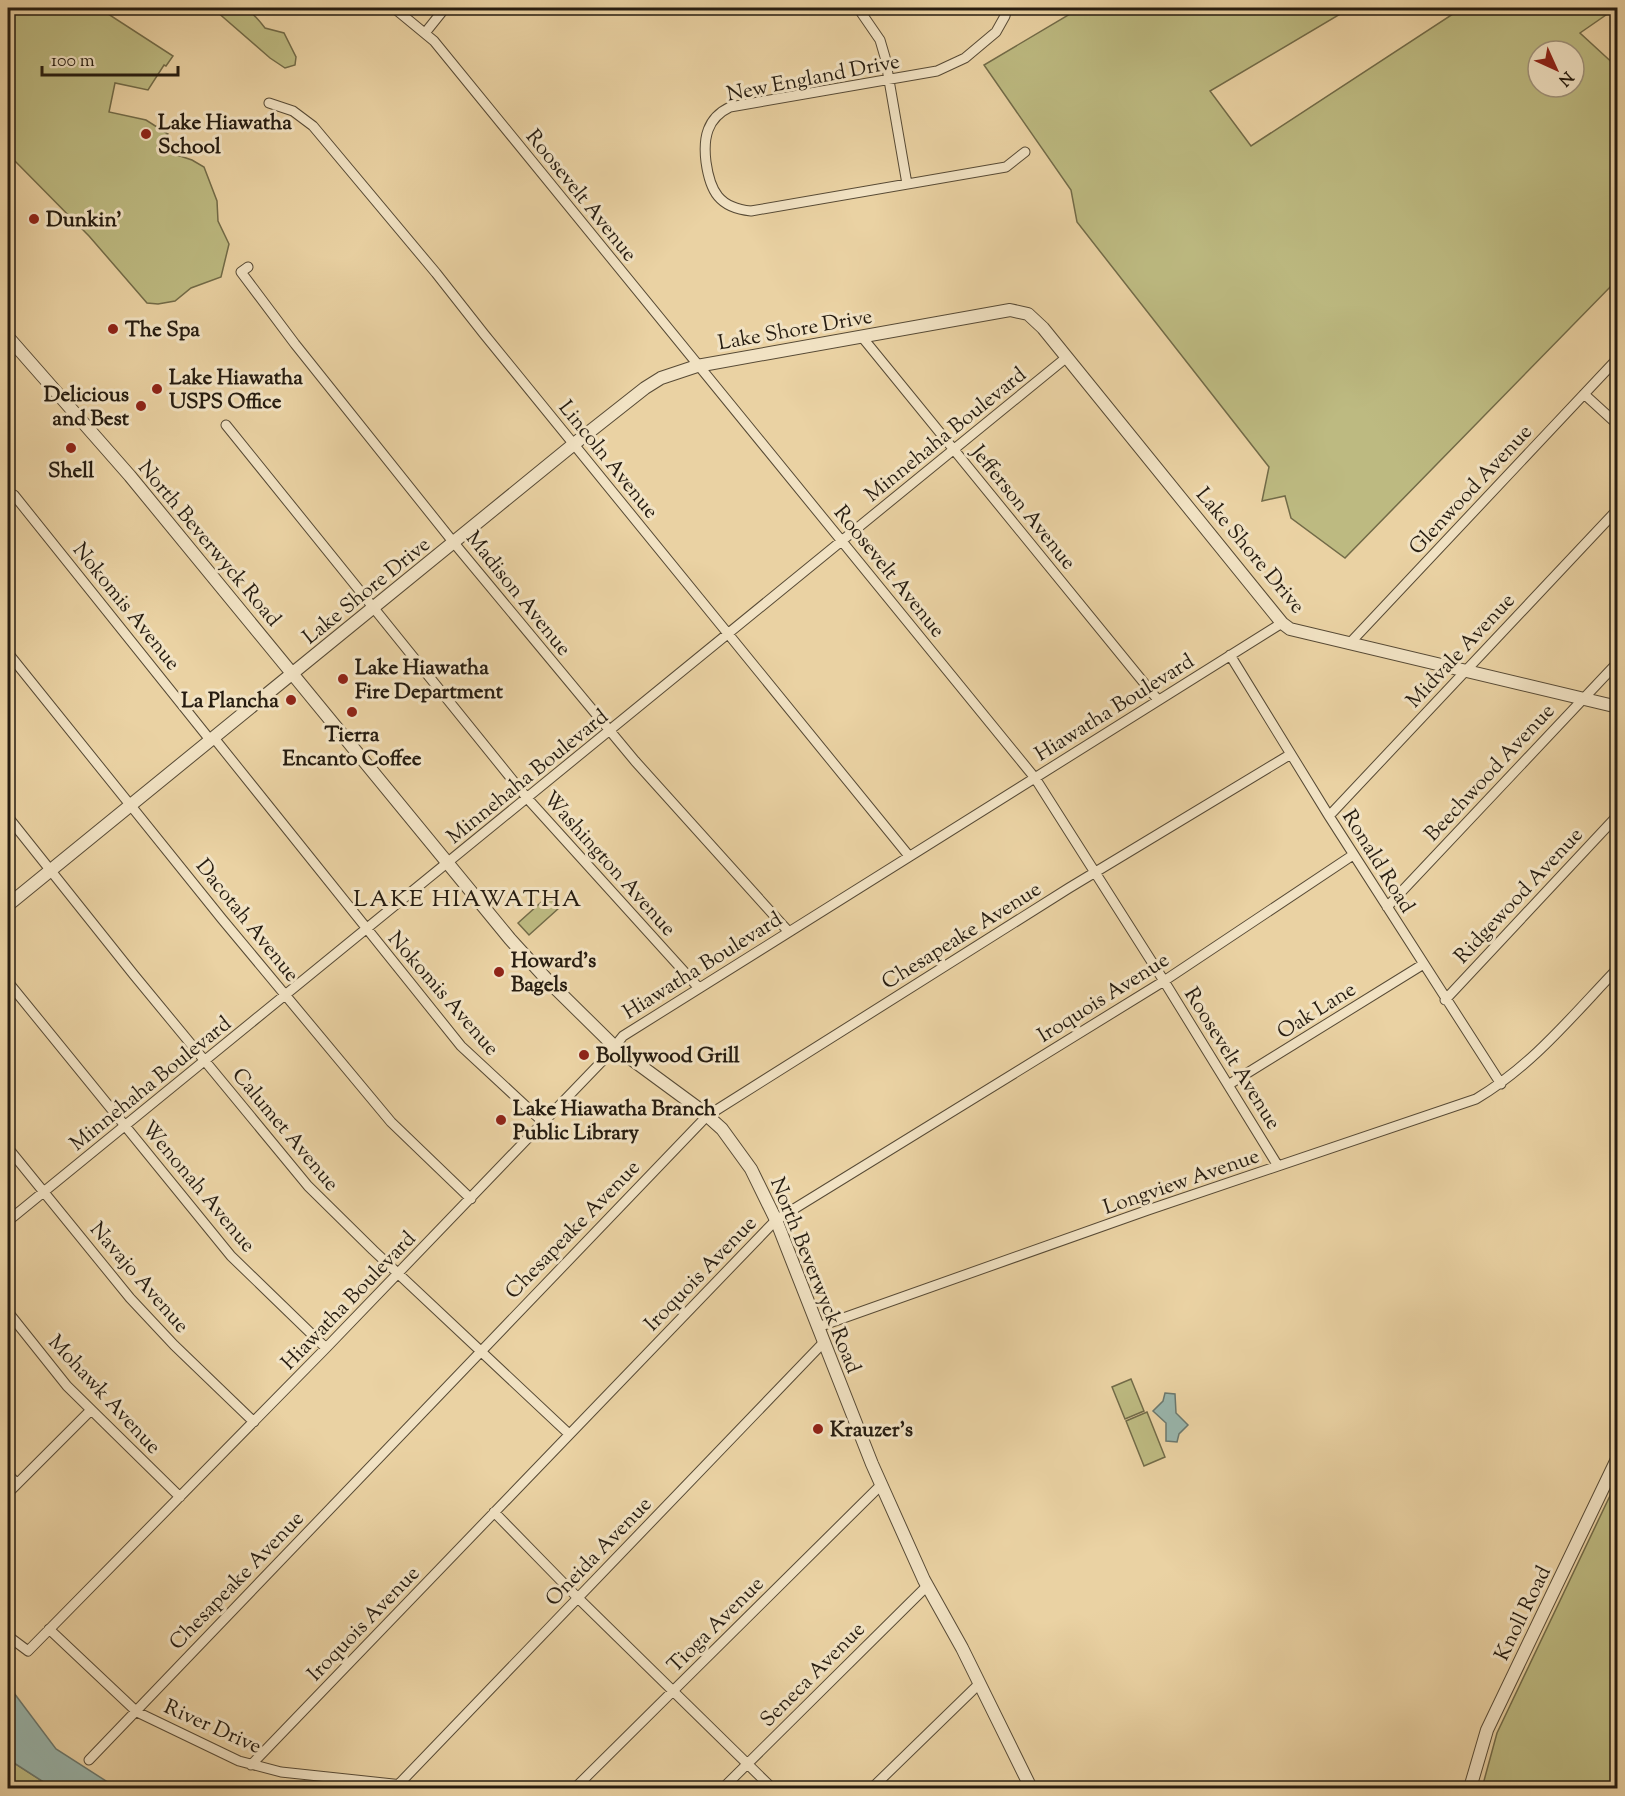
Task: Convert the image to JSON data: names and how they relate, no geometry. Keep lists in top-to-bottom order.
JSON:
{
  "streets": {
    "street": [
      "New England Drive",
      "Roosevelt Avenue",
      "Lake Shore Drive",
      "Minnehaha Boulevard",
      "Lincoln Avenue",
      "Glenwood Avenue",
      "Jefferson Avenue",
      "North Beverwyck Road",
      "Madison Avenue",
      "Nokomis Avenue",
      "Midvale Avenue",
      "Hiawatha Boulevard",
      "Beechwood Avenue",
      "Ronald Road",
      "Washington Avenue",
      "Ridgewood Avenue",
      "Dacotah Avenue",
      "Chesapeake Avenue",
      "Iroquois Avenue",
      "Oak Lane",
      "Calumet Avenue",
      "Longview Avenue",
      "Wenonah Avenue",
      "Navajo Avenue",
      "Mohawk Avenue",
      "Oneida Avenue",
      "Knoll Road",
      "Tioga Avenue",
      "Seneca Avenue",
      "River Drive"
    ]
  },
  "crossings": [
    ["Roosevelt Avenue", "Lake Shore Drive"],
    ["Roosevelt Avenue", "Minnehaha Boulevard"],
    ["Roosevelt Avenue", "Hiawatha Boulevard"],
    ["Roosevelt Avenue", "Chesapeake Avenue"],
    ["Roosevelt Avenue", "Iroquois Avenue"],
    ["Roosevelt Avenue", "Oak Lane"],
    ["Roosevelt Avenue", "Longview Avenue"],
    ["Lake Shore Drive", "Minnehaha Boulevard"],
    ["Lake Shore Drive", "Lincoln Avenue"],
    ["Lake Shore Drive", "Glenwood Avenue"],
    ["Lake Shore Drive", "Jefferson Avenue"],
    ["Lake Shore Drive", "North Beverwyck Road"],
    ["Lake Shore Drive", "Madison Avenue"],
    ["Lake Shore Drive", "Nokomis Avenue"],
    ["Lake Shore Drive", "Midvale Avenue"],
    ["Lake Shore Drive", "Hiawatha Boulevard"],
    ["Lake Shore Drive", "Beechwood Avenue"],
    ["Lake Shore Drive", "Washington Avenue"],
    ["Lake Shore Drive", "Dacotah Avenue"],
    ["Lake Shore Drive", "Calumet Avenue"],
    ["Minnehaha Boulevard", "Lincoln Avenue"],
    ["Minnehaha Boulevard", "Jefferson Avenue"],
    ["Minnehaha Boulevard", "North Beverwyck Road"],
    ["Minnehaha Boulevard", "Madison Avenue"],
    ["Minnehaha Boulevard", "Nokomis Avenue"],
    ["Minnehaha Boulevard", "Washington Avenue"],
    ["Minnehaha Boulevard", "Dacotah Avenue"],
    ["Minnehaha Boulevard", "Calumet Avenue"],
    ["Minnehaha Boulevard", "Wenonah Avenue"],
    ["Minnehaha Boulevard", "Navajo Avenue"],
    ["Lincoln Avenue", "Hiawatha Boulevard"],
    ["Jefferson Avenue", "Hiawatha Boulevard"],
    ["North Beverwyck Road", "Hiawatha Boulevard"],
    ["North Beverwyck Road", "Chesapeake Avenue"],
    ["North Beverwyck Road", "Iroquois Avenue"],
    ["North Beverwyck Road", "Longview Avenue"],
    ["North Beverwyck Road", "Oneida Avenue"],
    ["North Beverwyck Road", "Tioga Avenue"],
    ["North Beverwyck Road", "Seneca Avenue"],
    ["Madison Avenue", "Hiawatha Boulevard"],
    ["Nokomis Avenue", "Hiawatha Boulevard"],
    ["Midvale Avenue", "Ronald Road"],
    ["Hiawatha Boulevard", "Ronald Road"],
    ["Hiawatha Boulevard", "Washington Avenue"],
    ["Hiawatha Boulevard", "Dacotah Avenue"],
    ["Hiawatha Boulevard", "Calumet Avenue"],
    ["Hiawatha Boulevard", "Wenonah Avenue"],
    ["Hiawatha Boulevard", "Navajo Avenue"],
    ["Hiawatha Boulevard", "Mohawk Avenue"],
    ["Hiawatha Boulevard", "River Drive"],
    ["Beechwood Avenue", "Ronald Road"],
    ["Ronald Road", "Ridgewood Avenue"],
    ["Ronald Road", "Chesapeake Avenue"],
    ["Ronald Road", "Iroquois Avenue"],
    ["Ronald Road", "Oak Lane"],
    ["Ronald Road", "Longview Avenue"],
    ["Chesapeake Avenue", "Calumet Avenue"],
    ["Chesapeake Avenue", "River Drive"],
    ["Iroquois Avenue", "Calumet Avenue"],
    ["Iroquois Avenue", "River Drive"],
    ["Oneida Avenue", "River Drive"]
  ],
  "districts": ["LAKE HIAWATHA"],
  "places": [
    "Lake Hiawatha School",
    "Dunkin'",
    "The Spa",
    "Lake Hiawatha USPS Office",
    "Delicious and Best",
    "Shell",
    "Lake Hiawatha Fire Department",
    "La Plancha",
    "Tierra Encanto Coffee",
    "Howard's Bagels",
    "Bollywood Grill",
    "Lake Hiawatha Branch Public Library",
    "Krauzer's"
  ],
  "scale_bar": "100 m",
  "north": "bottom right"
}
